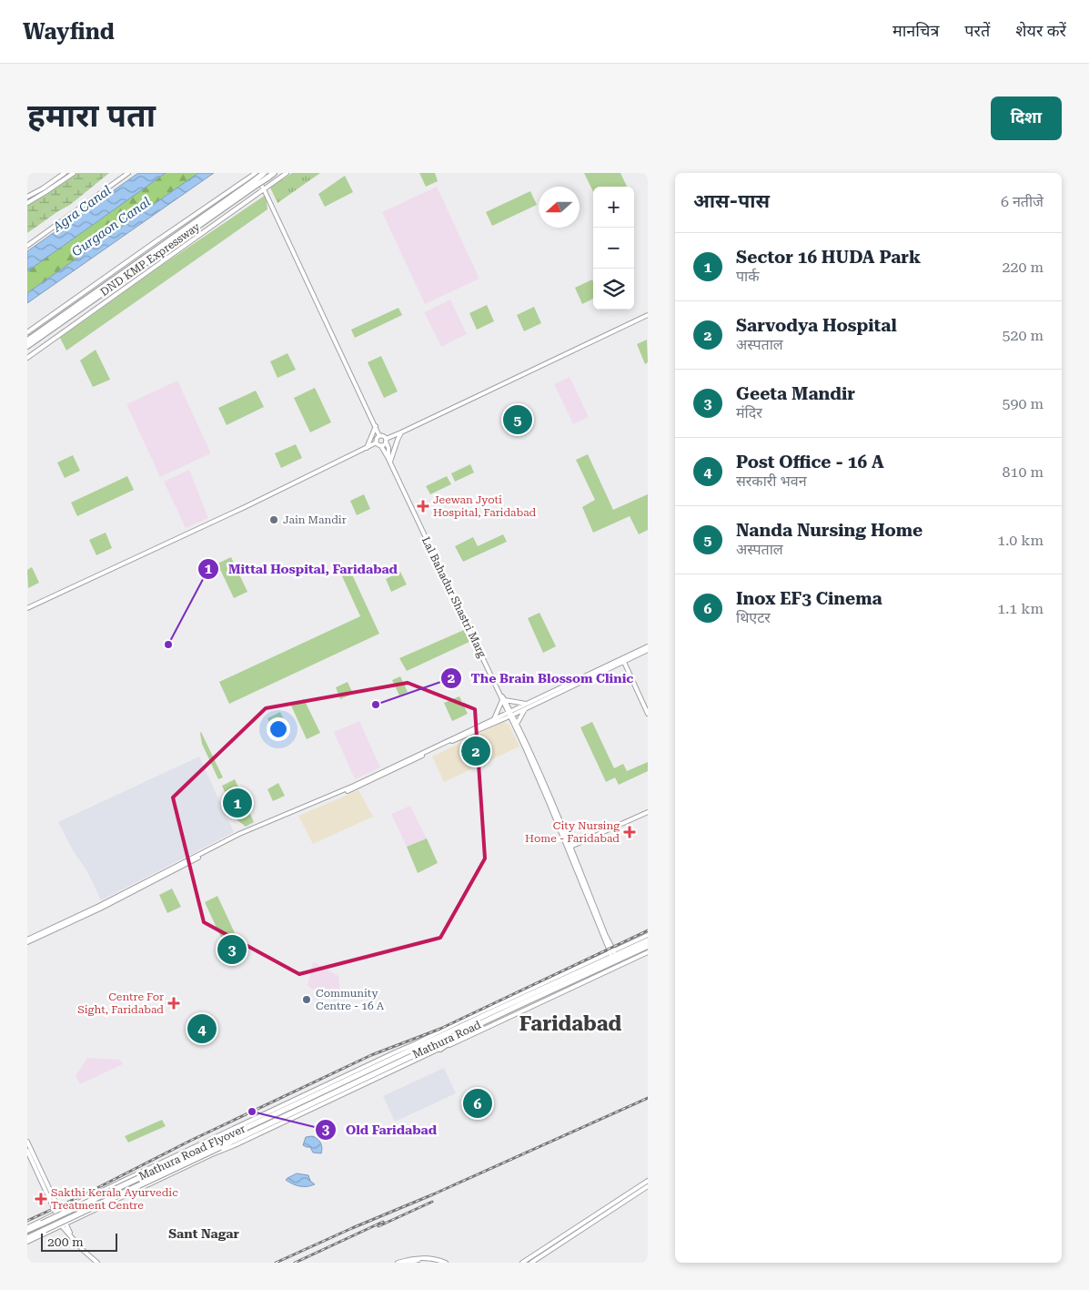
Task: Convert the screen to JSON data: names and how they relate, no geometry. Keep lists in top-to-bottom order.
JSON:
{
  "streets": {
    "highway": ["DND KMP Expressway", "Mathura Road", "Mathura Road Flyover"],
    "street": ["Lal Bahadur Shastri Marg"]
  },
  "crossings": [
    ["Mathura Road", "Mathura Road Flyover"]
  ],
  "districts": ["Faridabad", "Sant Nagar"],
  "water": ["Agra Canal", "Gurgaon Canal"],
  "places": {
    "health": [
      "Jeewan Jyoti Hospital, Faridabad",
      "City Nursing Home - Faridabad",
      "Centre For Sight, Faridabad",
      "Sakthi Kerala Ayurvedic Treatment Centre"
    ],
    "other": [
      "Jain Mandir",
      "Mittal Hospital, Faridabad",
      "The Brain Blossom Clinic",
      "Community Centre - 16 A",
      "Old Faridabad"
    ]
  },
  "scale_bar": "200 m",
  "north": "left",
  "page": {
    "header": "Wayfind",
    "nav": ["मानचित्र", "परतें", "शेयर करें"],
    "buttons": "दिशा",
    "title": "हमारा पता",
    "heading": ["आस-पास", "6 नतीजे"],
    "map_buttons": ["+", "−"],
    "list": [
      {
        "mark": "1",
        "name": "Sector 16 HUDA Park",
        "note": "पार्क",
        "value": "220 m"
      },
      {
        "mark": "2",
        "name": "Sarvodya Hospital",
        "note": "अस्पताल",
        "value": "520 m"
      },
      {
        "mark": "3",
        "name": "Geeta Mandir",
        "note": "मंदिर",
        "value": "590 m"
      },
      {
        "mark": "4",
        "name": "Post Office - 16 A",
        "note": "सरकारी भवन",
        "value": "810 m"
      },
      {
        "mark": "5",
        "name": "Nanda Nursing Home",
        "note": "अस्पताल",
        "value": "1.0 km"
      },
      {
        "mark": "6",
        "name": "Inox EF3 Cinema",
        "note": "थिएटर",
        "value": "1.1 km"
      }
    ],
    "pins": [
      "5",
      "2",
      "1",
      "3",
      "4",
      "6"
    ],
    "scale": "200 m"
  }
}
